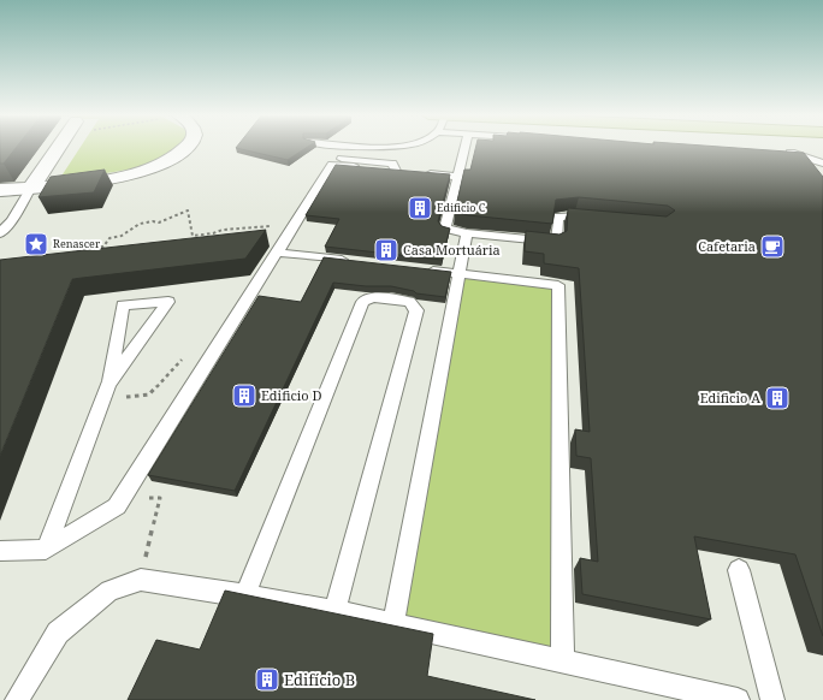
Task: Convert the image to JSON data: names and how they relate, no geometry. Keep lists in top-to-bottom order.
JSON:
{
  "places": {
    "building": [
      "Edificio C",
      "Casa Mortuária",
      "Edificio D",
      "Edificio A",
      "Edifício B"
    ],
    "place": ["Renascer"],
    "cafe": ["Cafetaria"]
  }
}
